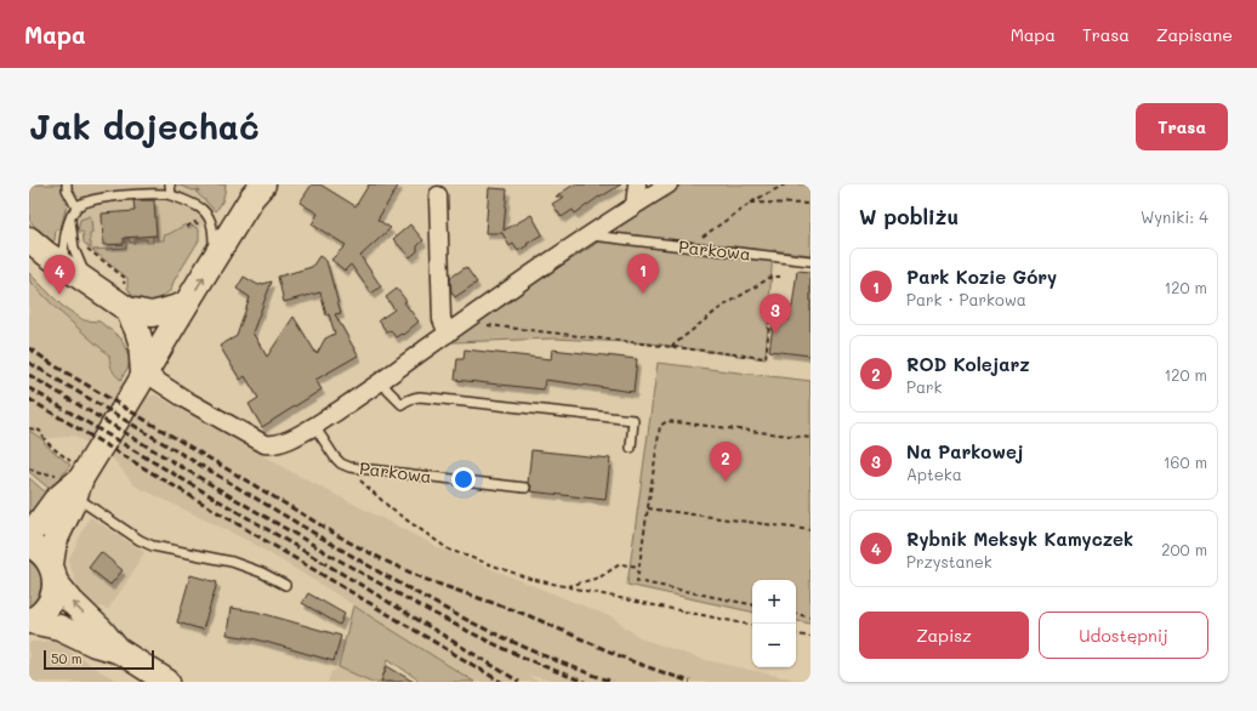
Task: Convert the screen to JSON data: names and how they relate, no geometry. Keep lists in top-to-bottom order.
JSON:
{
  "streets": {
    "lane": ["Parkowa"]
  },
  "scale_bar": "50 m",
  "page": {
    "header": "Mapa",
    "nav": ["Mapa", "Trasa", "Zapisane"],
    "buttons": [
      "Trasa",
      ["Zapisz", "Udostępnij"]
    ],
    "title": "Jak dojechać",
    "heading": ["W pobliżu", "Wyniki: 4"],
    "list": [
      {
        "mark": "1",
        "name": "Park Kozie Góry",
        "note": "Park · Parkowa",
        "value": "120 m"
      },
      {
        "mark": "2",
        "name": "ROD Kolejarz",
        "note": "Park",
        "value": "120 m"
      },
      {
        "mark": "3",
        "name": "Na Parkowej",
        "note": "Apteka",
        "value": "160 m"
      },
      {
        "mark": "4",
        "name": "Rybnik Meksyk Kamyczek",
        "note": "Przystanek",
        "value": "200 m"
      }
    ],
    "pins": [
      "1",
      "4",
      "3",
      "2"
    ],
    "map_buttons": ["+", "−"],
    "scale": "50 m"
  }
}
